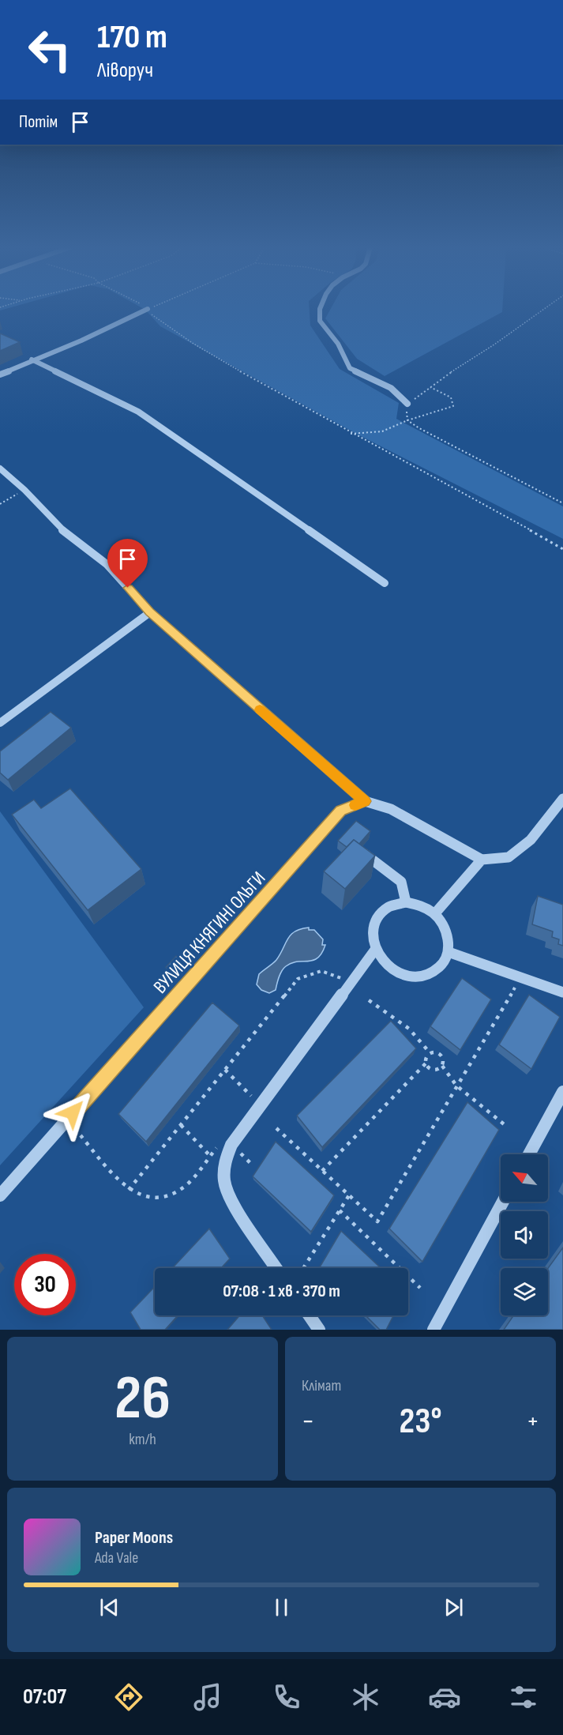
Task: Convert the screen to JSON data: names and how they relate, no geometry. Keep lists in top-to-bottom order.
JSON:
{
  "streets": {
    "street": ["ВУЛИЦЯ КНЯГИНІ ОЛЬГИ"]
  },
  "north": "top left",
  "page": {
    "turn": ["170 m", "Ліворуч"],
    "then": "Потім",
    "limit": "30",
    "trip": "07:08 · 1 хв · 370 m",
    "tile": [
      ["26", "km/h"],
      "Клімат"
    ],
    "heat": ["−", "23°", "+"],
    "song": ["Paper Moons", "Ada Vale"],
    "tabs": "07:07"
  }
}
